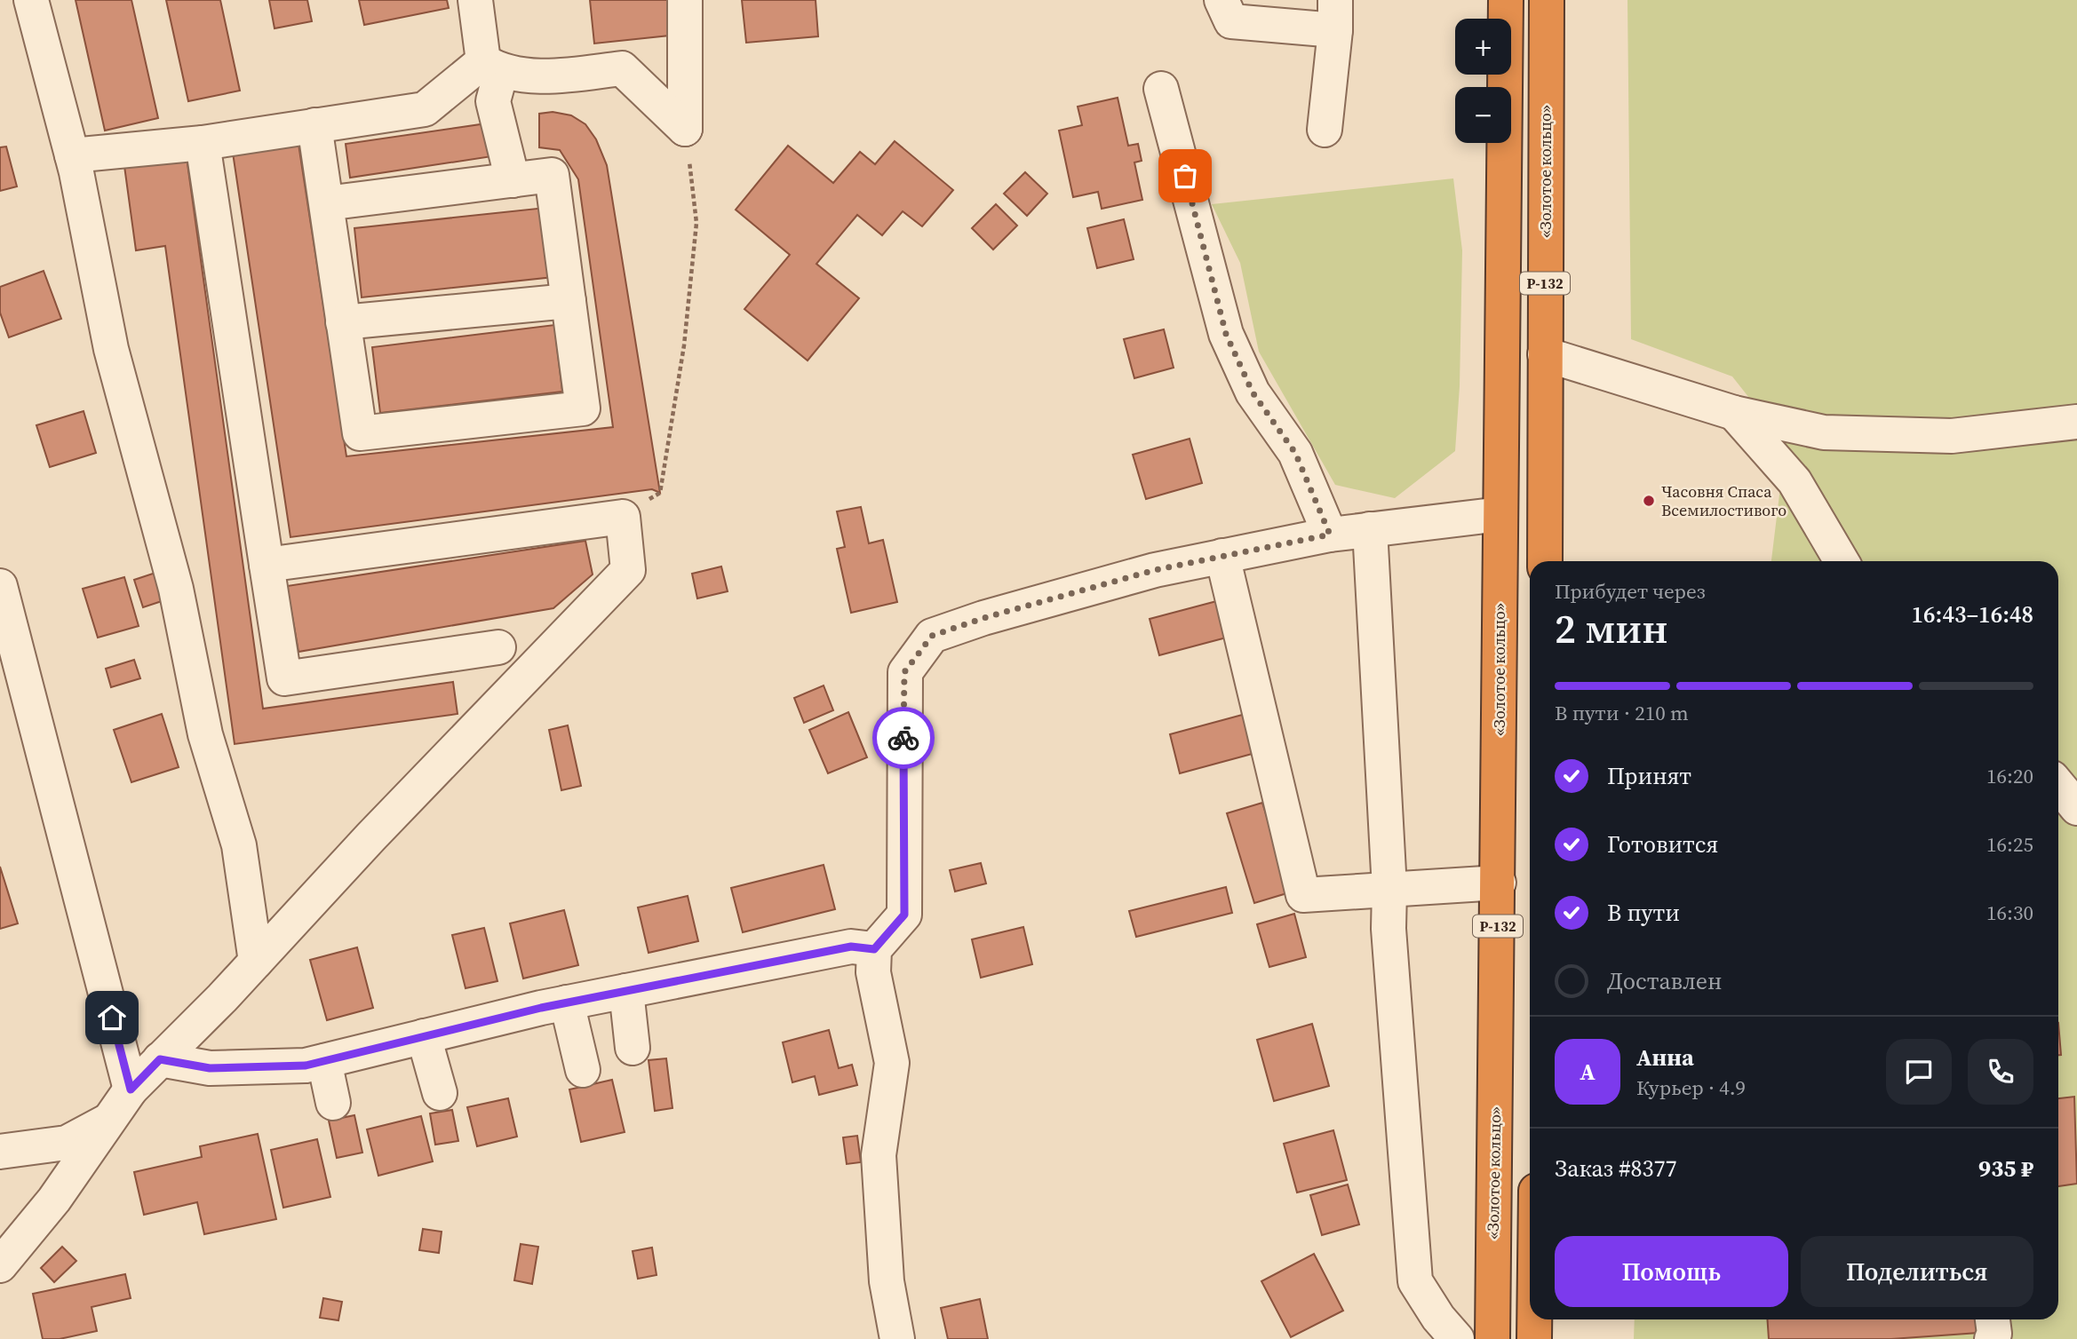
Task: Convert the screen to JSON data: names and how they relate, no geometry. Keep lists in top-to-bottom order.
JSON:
{
  "streets": {
    "highway": ["«Золотое кольцо»", "Р-132"]
  },
  "places": ["Часовня Спаса Всемилостивого"],
  "page": {
    "map_buttons": ["+", "−"],
    "heading": ["2 мин", "Прибудет через", "16:43–16:48"],
    "panel": [
      "Анна",
      "Курьер · 4.9",
      "Заказ #8377",
      "935 ₽"
    ],
    "bar": "В пути · 210 m",
    "list": [
      ["Принят", "16:20"],
      ["Готовится", "16:25"],
      ["В пути", "16:30"],
      "Доставлен"
    ],
    "round": "А",
    "buttons": ["Помощь", "Поделиться"]
  }
}
